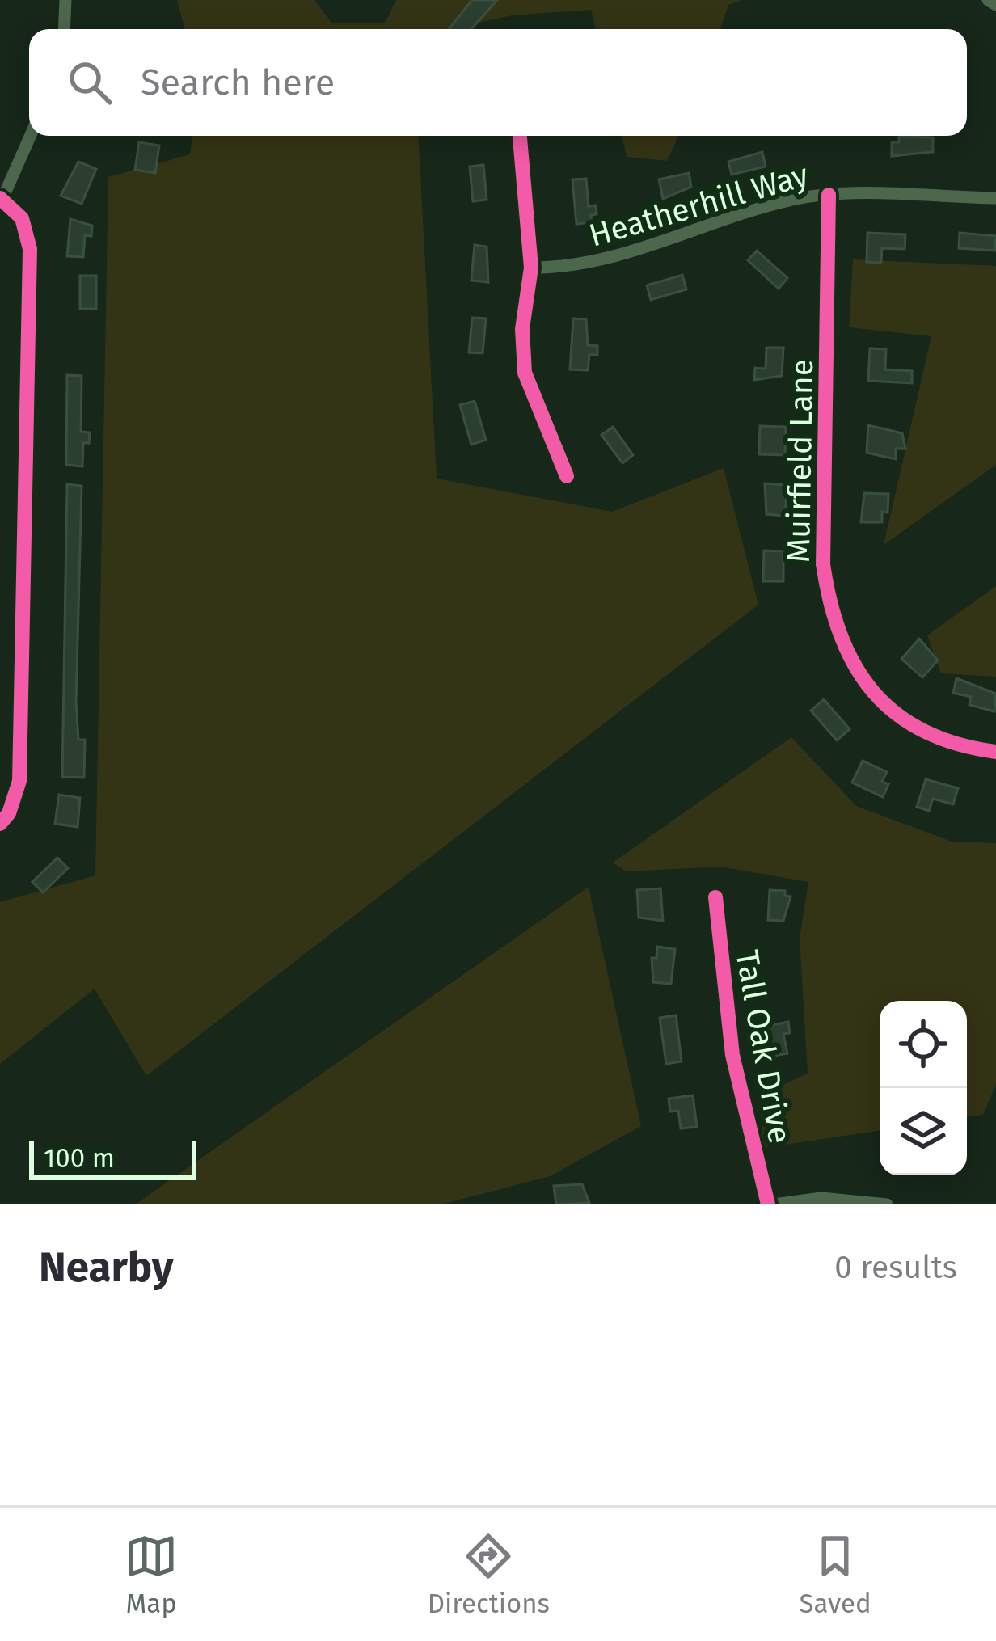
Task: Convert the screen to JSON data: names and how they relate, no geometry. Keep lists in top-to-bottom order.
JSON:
{
  "streets": {
    "street": ["Heatherhill Way", "Muirfield Lane", "Tall Oak Drive"]
  },
  "crossings": [
    ["Heatherhill Way", "Muirfield Lane"]
  ],
  "scale_bar": "100 m",
  "page": {
    "search": "Search here",
    "scale": "100 m",
    "heading": ["Nearby", "0 results"],
    "nav": ["Map", "Directions", "Saved"]
  }
}
